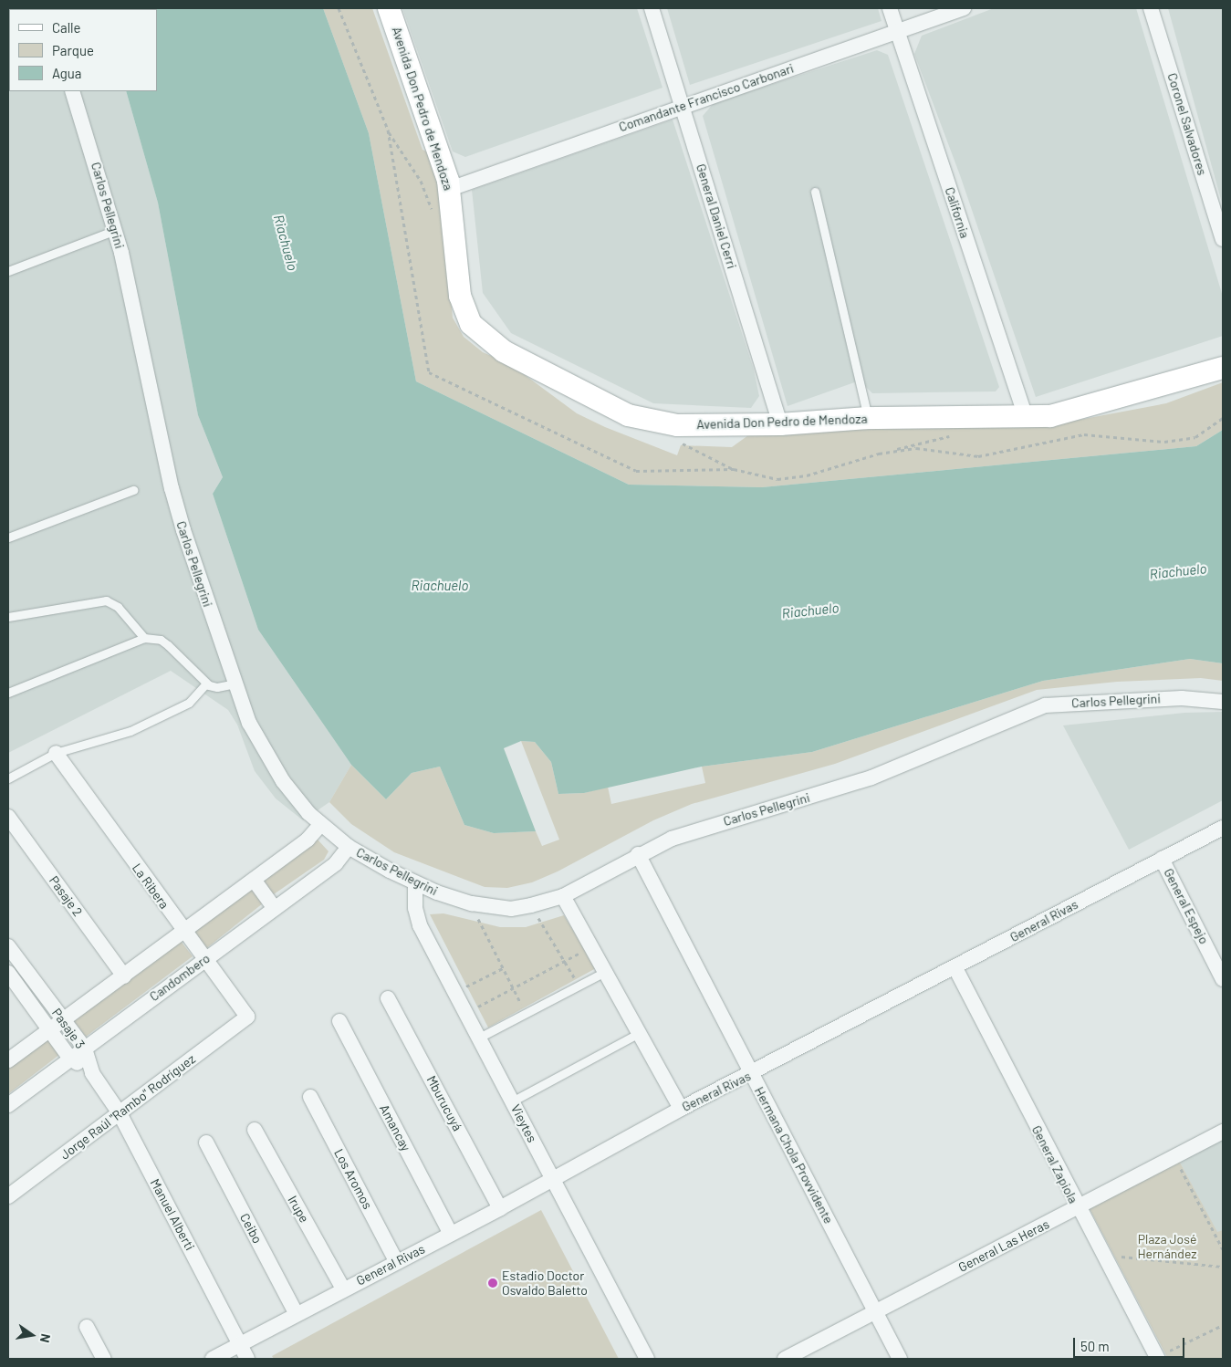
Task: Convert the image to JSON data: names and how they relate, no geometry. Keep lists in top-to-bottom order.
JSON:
{
  "streets": {
    "main road": ["Avenida Don Pedro de Mendoza"],
    "street": [
      "Comandante Francisco Carbonari",
      "Coronel Salvadores",
      "Carlos Pellegrini",
      "California",
      "General Daniel Cerri",
      "La Ribera",
      "Pasaje 2",
      "General Espejo",
      "General Rivas",
      "Candombero",
      "Pasaje 3",
      "Mburucuyá",
      "Jorge Raúl \"Rambo\" Rodríguez",
      "Vieytes",
      "Amancay",
      "Hermana Chola Provvidente",
      "General Zapiola",
      "Los Aromos",
      "Irupe",
      "Manuel Alberti",
      "Ceibo",
      "General Las Heras"
    ]
  },
  "crossings": [
    ["Comandante Francisco Carbonari", "Avenida Don Pedro de Mendoza"],
    ["Comandante Francisco Carbonari", "California"],
    ["Comandante Francisco Carbonari", "General Daniel Cerri"],
    ["Avenida Don Pedro de Mendoza", "California"],
    ["Avenida Don Pedro de Mendoza", "General Daniel Cerri"],
    ["Carlos Pellegrini", "Candombero"],
    ["Carlos Pellegrini", "Vieytes"],
    ["Carlos Pellegrini", "Hermana Chola Provvidente"],
    ["La Ribera", "Candombero"],
    ["La Ribera", "Jorge Raúl \"Rambo\" Rodríguez"],
    ["General Espejo", "General Rivas"],
    ["General Rivas", "Mburucuyá"],
    ["General Rivas", "Vieytes"],
    ["General Rivas", "Amancay"],
    ["General Rivas", "Hermana Chola Provvidente"],
    ["General Rivas", "General Zapiola"],
    ["General Rivas", "Los Aromos"],
    ["General Rivas", "Irupe"],
    ["General Rivas", "Manuel Alberti"],
    ["General Rivas", "Ceibo"],
    ["Candombero", "Pasaje 3"],
    ["Pasaje 3", "Manuel Alberti"],
    ["Jorge Raúl \"Rambo\" Rodríguez", "Manuel Alberti"],
    ["Hermana Chola Provvidente", "General Las Heras"],
    ["General Zapiola", "General Las Heras"]
  ],
  "water": ["Riachuelo"],
  "parks": ["Plaza José Hernández"],
  "places": ["Estadio Doctor Osvaldo Baletto"],
  "legend": ["Calle", "Parque", "Agua"],
  "scale_bar": "50 m",
  "north": "right"
}
